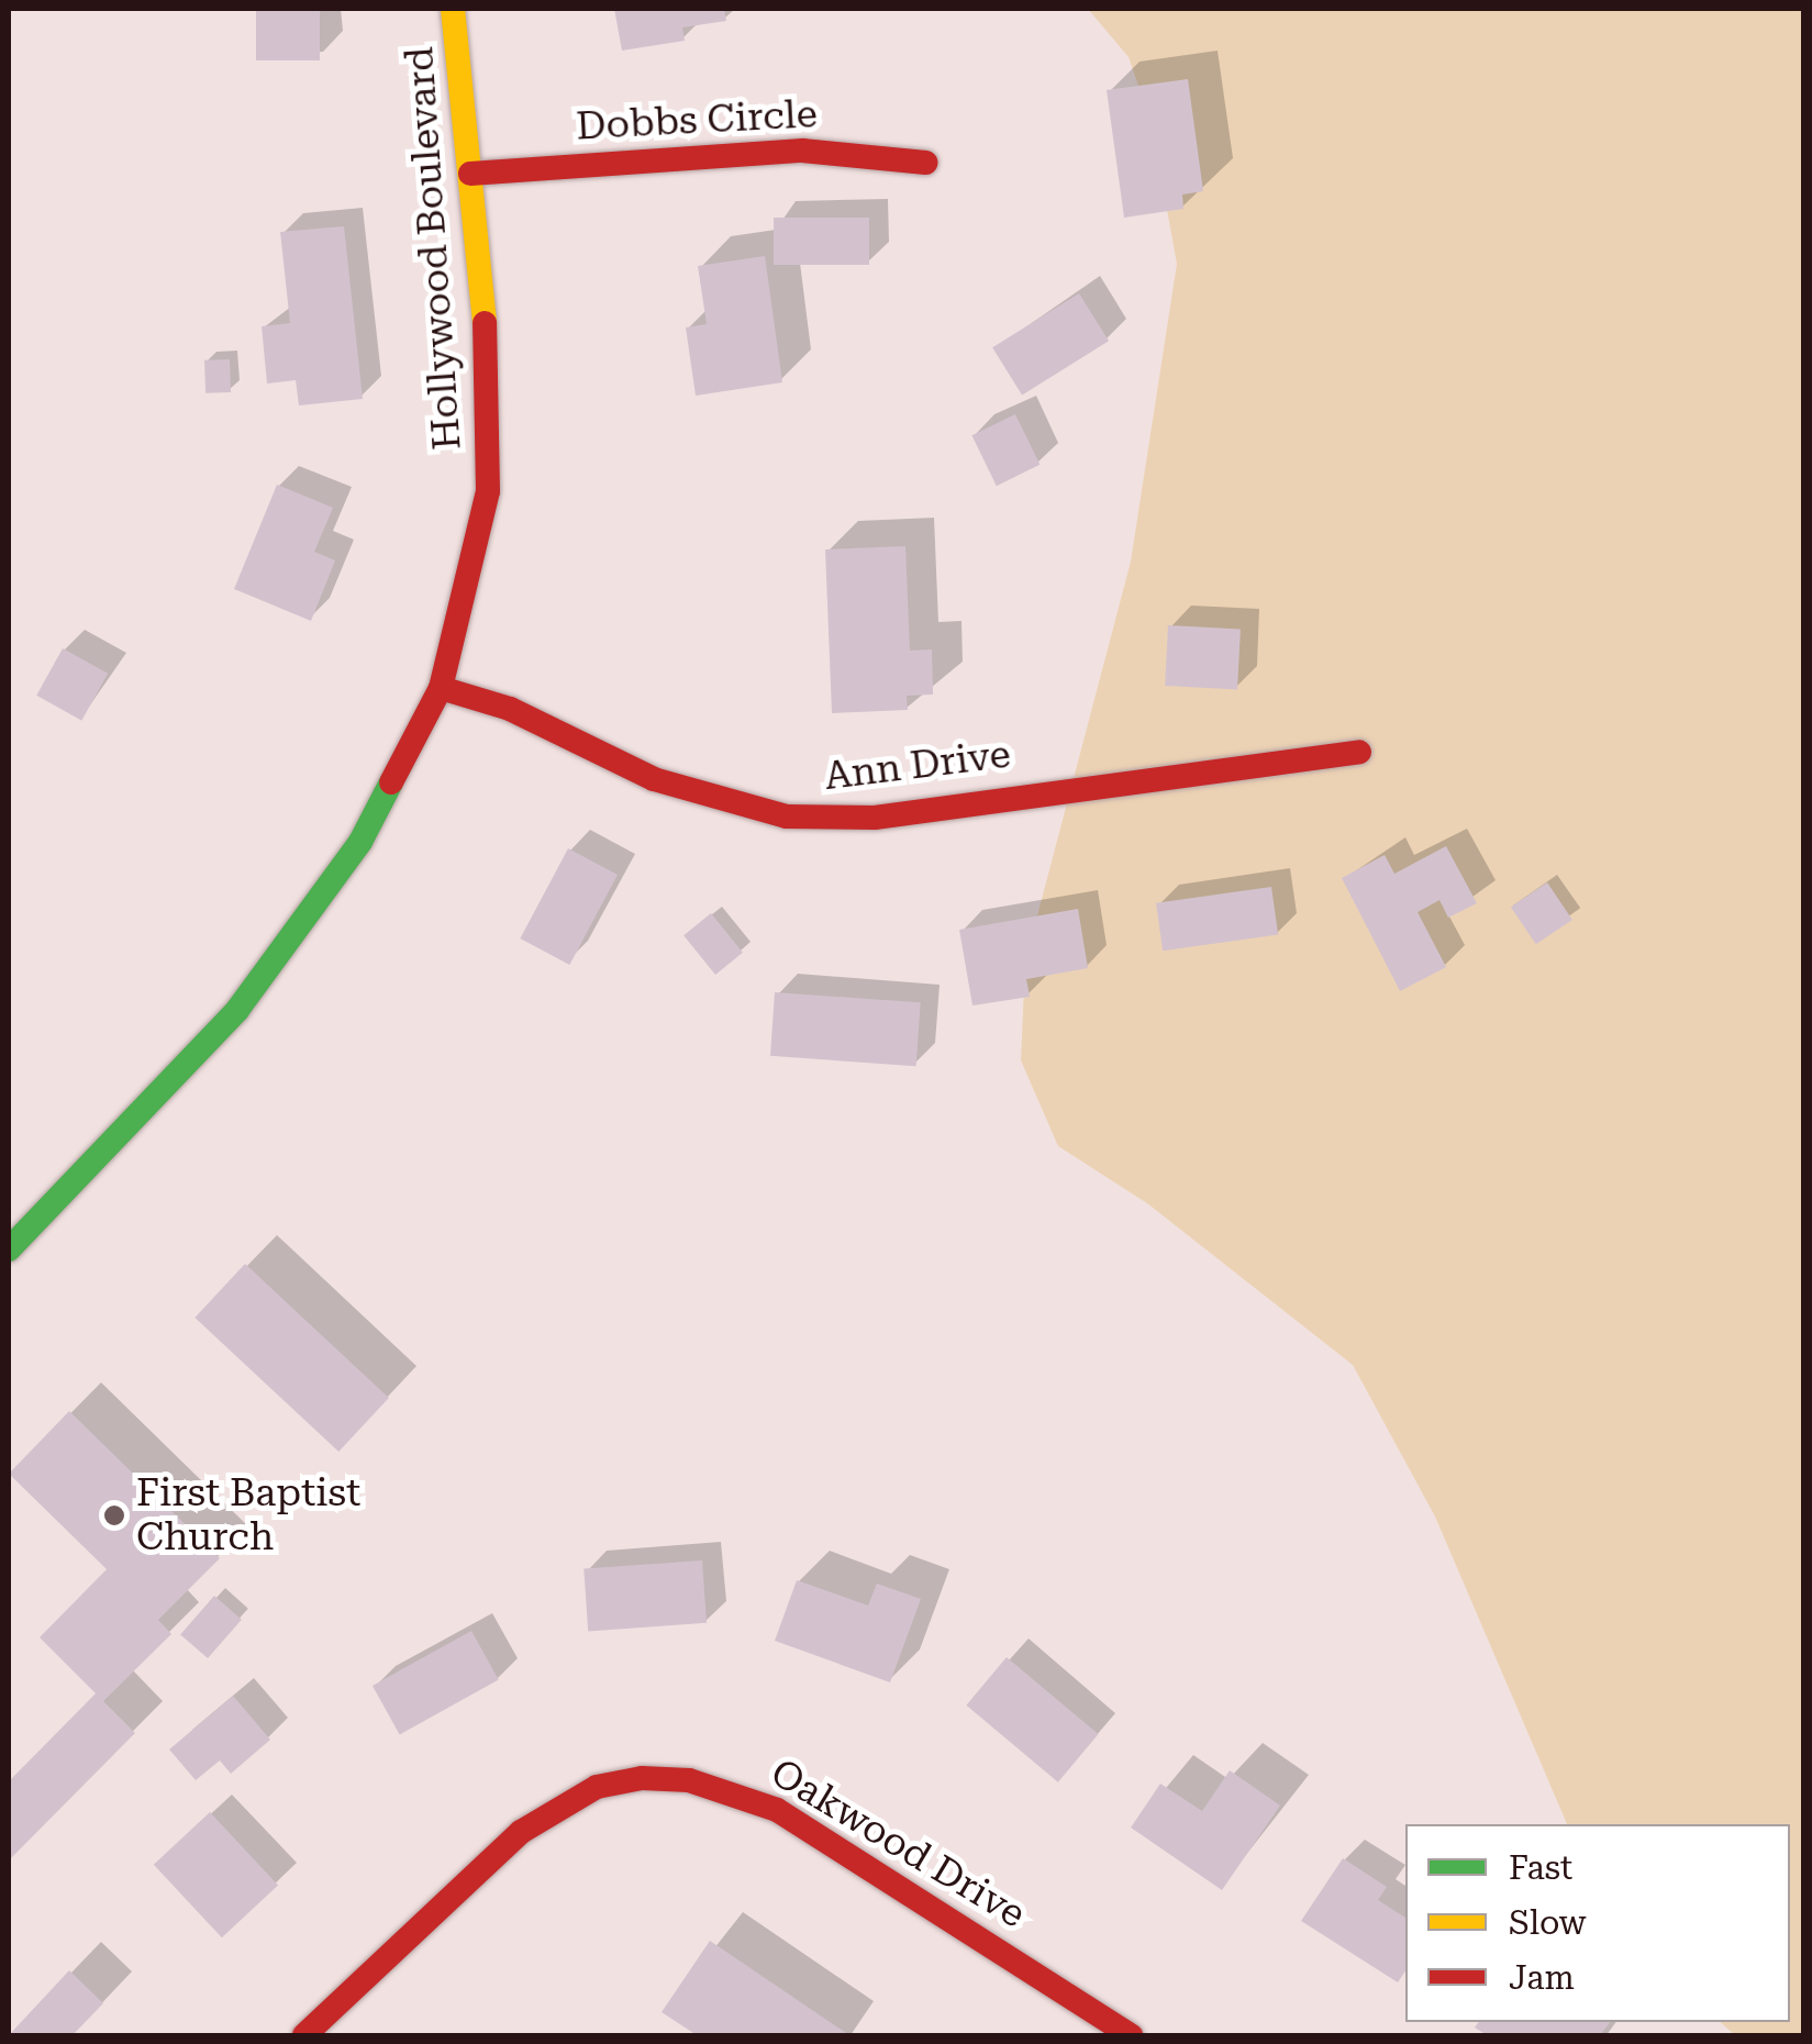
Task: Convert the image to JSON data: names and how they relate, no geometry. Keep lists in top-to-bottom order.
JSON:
{
  "streets": {
    "street": [
      "Dobbs Circle",
      "Hollywood Boulevard",
      "Ann Drive",
      "Oakwood Drive"
    ]
  },
  "crossings": [
    ["Dobbs Circle", "Hollywood Boulevard"],
    ["Hollywood Boulevard", "Ann Drive"]
  ],
  "places": ["First Baptist Church"],
  "legend": ["Fast", "Slow", "Jam"]
}
